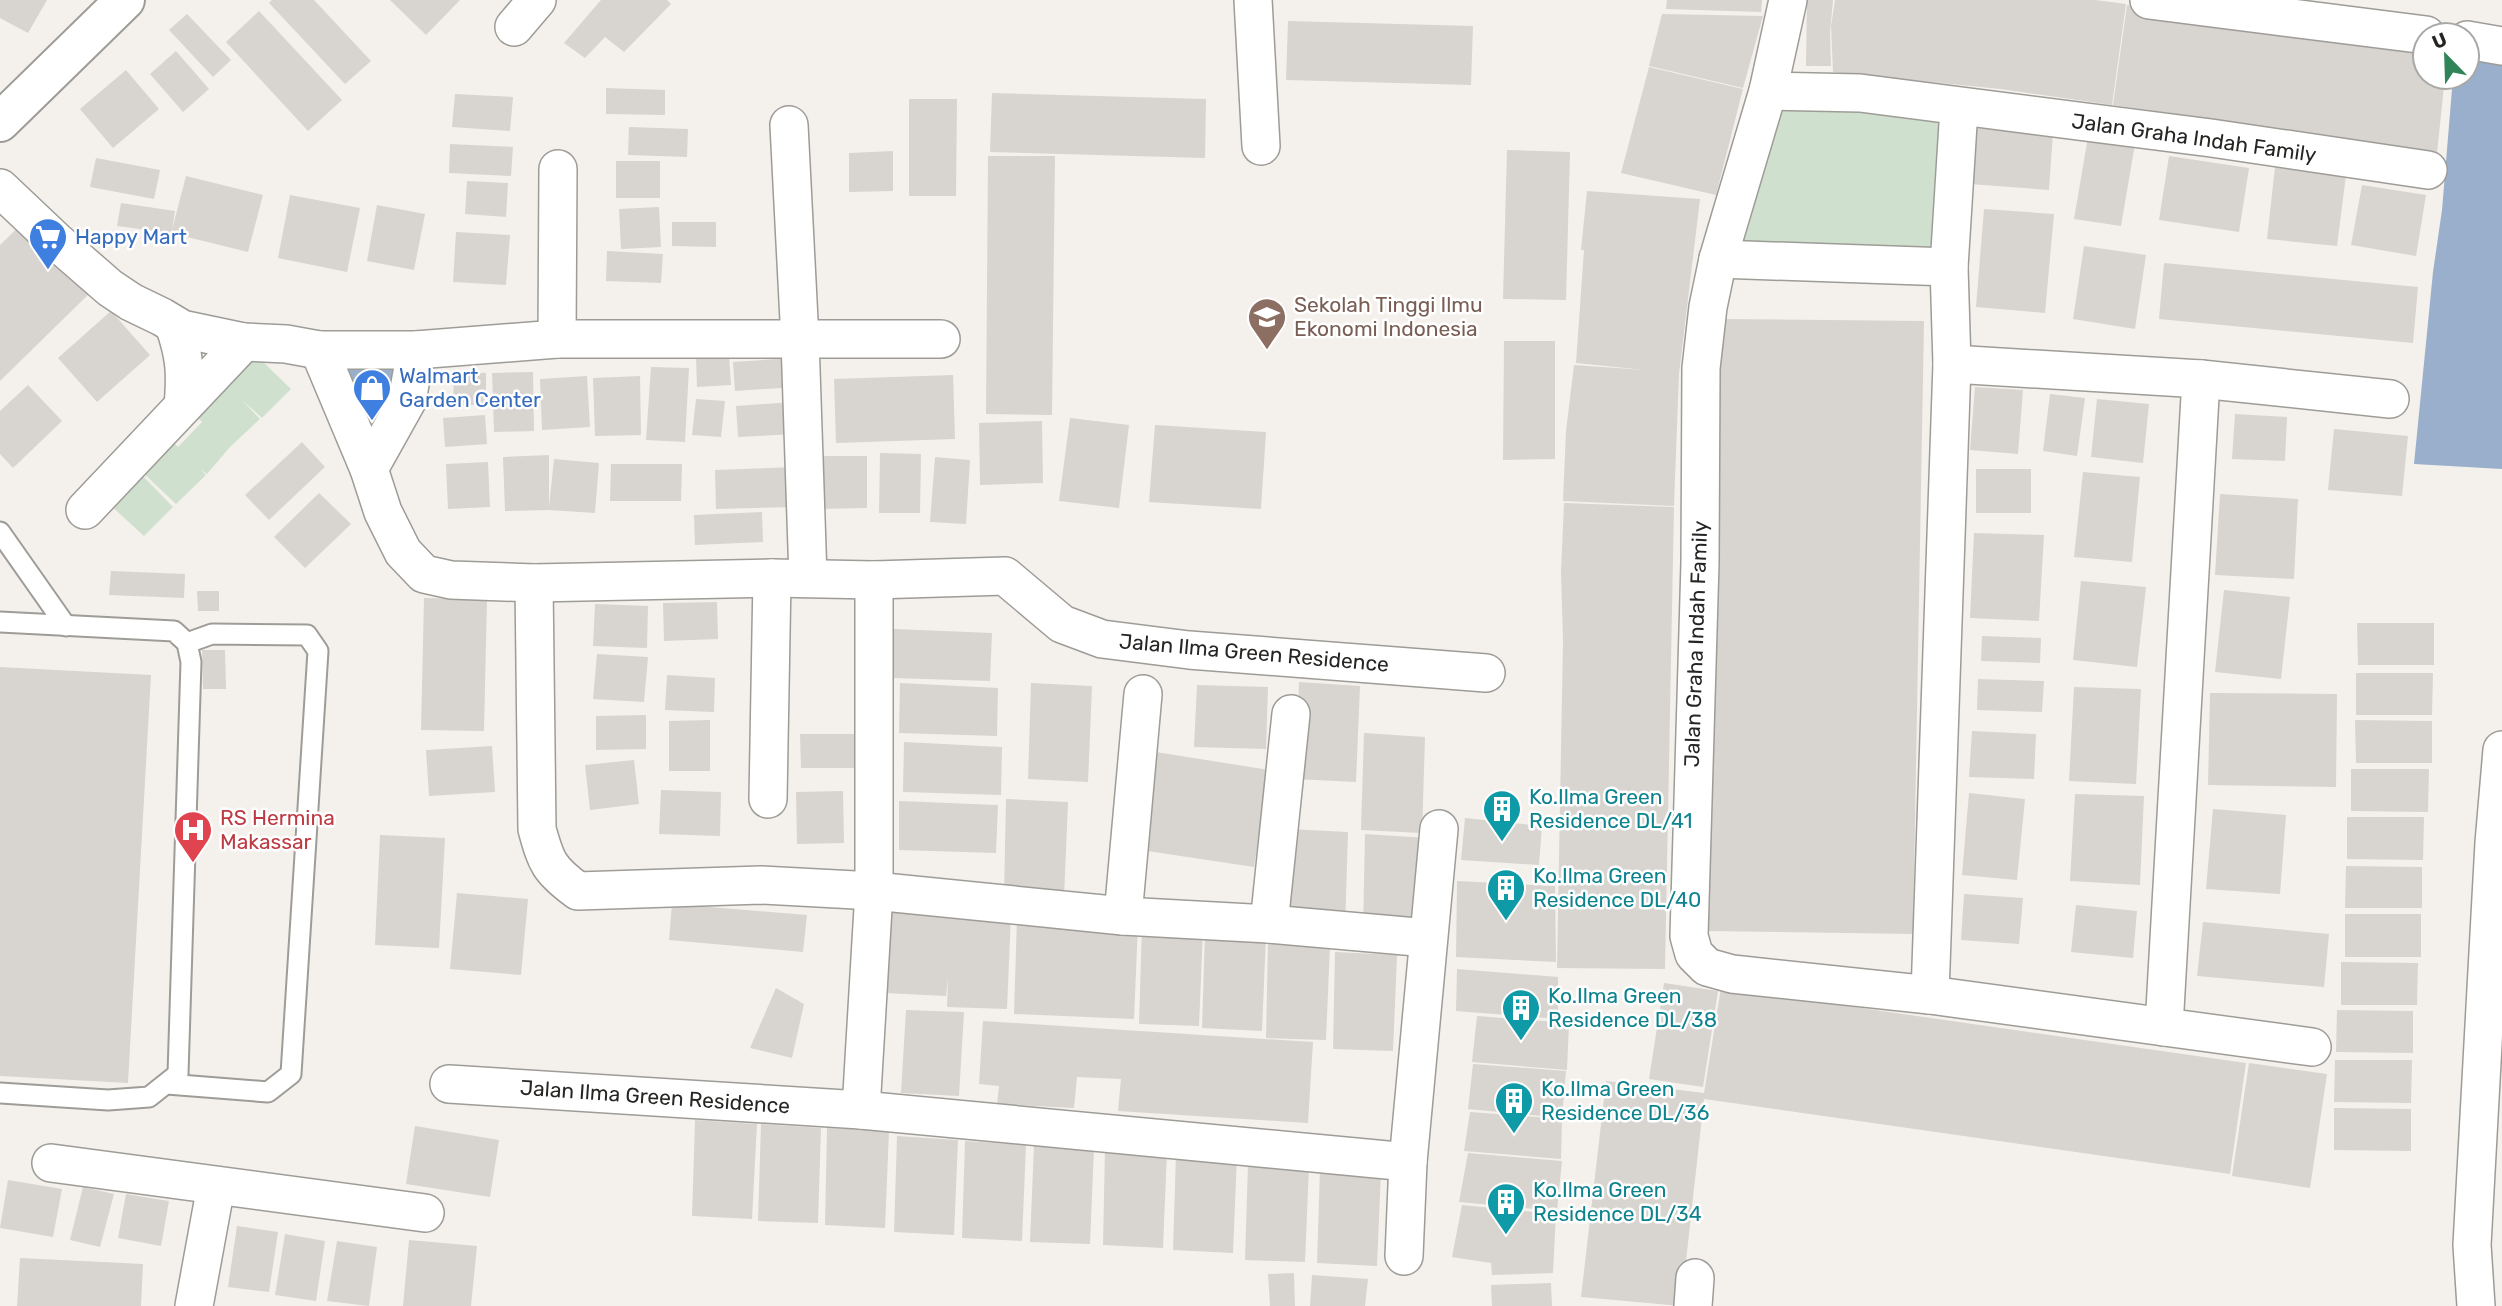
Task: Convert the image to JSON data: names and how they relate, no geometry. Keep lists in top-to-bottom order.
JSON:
{
  "streets": {
    "street": ["Jalan Graha Indah Family", "Jalan Ilma Green Residence"]
  },
  "places": {
    "supermarket": ["Happy Mart"],
    "school or university": ["Sekolah Tinggi Ilmu Ekonomi Indonesia"],
    "shop": ["Walmart Garden Center"],
    "building": [
      "Ko.Ilma Green Residence DL/41",
      "Ko.Ilma Green Residence DL/40",
      "Ko.Ilma Green Residence DL/38",
      "Ko.Ilma Green Residence DL/36",
      "Ko.Ilma Green Residence DL/34"
    ],
    "hospital": ["RS Hermina Makassar"]
  },
  "north": "top left"
}
